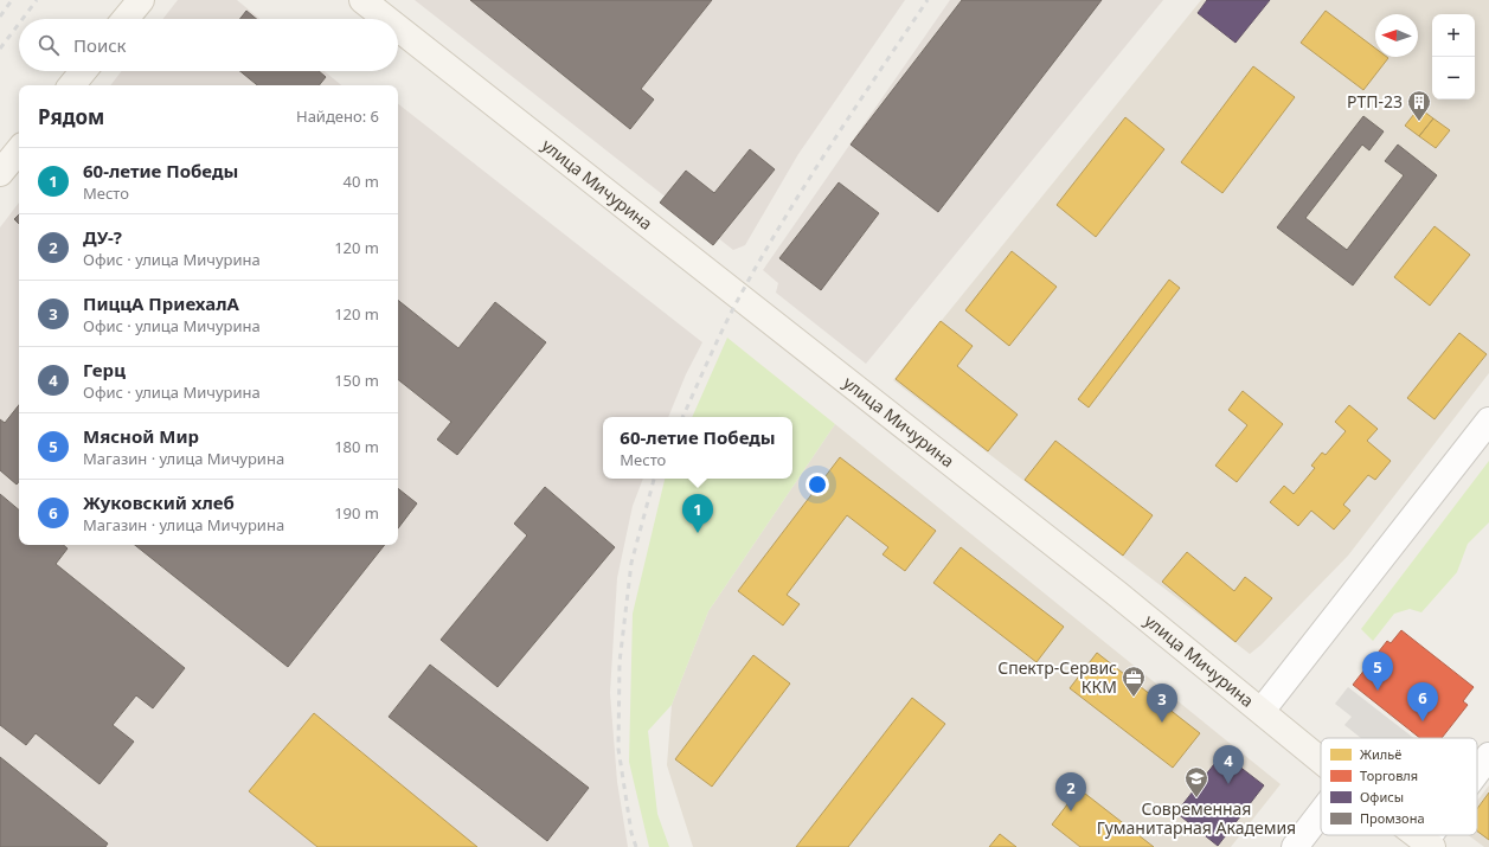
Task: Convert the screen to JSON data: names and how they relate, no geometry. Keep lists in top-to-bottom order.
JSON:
{
  "streets": {
    "main road": ["улица Мичурина"]
  },
  "places": {
    "building": ["РТП-23"],
    "office": ["Спектр-Сервис ККМ"],
    "school or university": ["Современная Гуманитарная Академия"]
  },
  "legend": [
    "Жильё",
    "Торговля",
    "Офисы",
    "Промзона"
  ],
  "north": "left",
  "page": {
    "map_buttons": ["+", "−"],
    "search": "Поиск",
    "heading": ["Рядом", "Найдено: 6"],
    "list": [
      {
        "mark": "1",
        "name": "60-летие Победы",
        "note": "Место",
        "value": "40 m"
      },
      {
        "mark": "2",
        "name": "ДУ-?",
        "note": "Офис · улица Мичурина",
        "value": "120 m"
      },
      {
        "mark": "3",
        "name": "ПиццА ПриехалА",
        "note": "Офис · улица Мичурина",
        "value": "120 m"
      },
      {
        "mark": "4",
        "name": "Герц",
        "note": "Офис · улица Мичурина",
        "value": "150 m"
      },
      {
        "mark": "5",
        "name": "Мясной Мир",
        "note": "Магазин · улица Мичурина",
        "value": "180 m"
      },
      {
        "mark": "6",
        "name": "Жуковский хлеб",
        "note": "Магазин · улица Мичурина",
        "value": "190 m"
      }
    ],
    "popup": ["60-летие Победы", "Место"],
    "pins": [
      "1",
      "5",
      "6",
      "3",
      "4",
      "2"
    ]
  }
}
